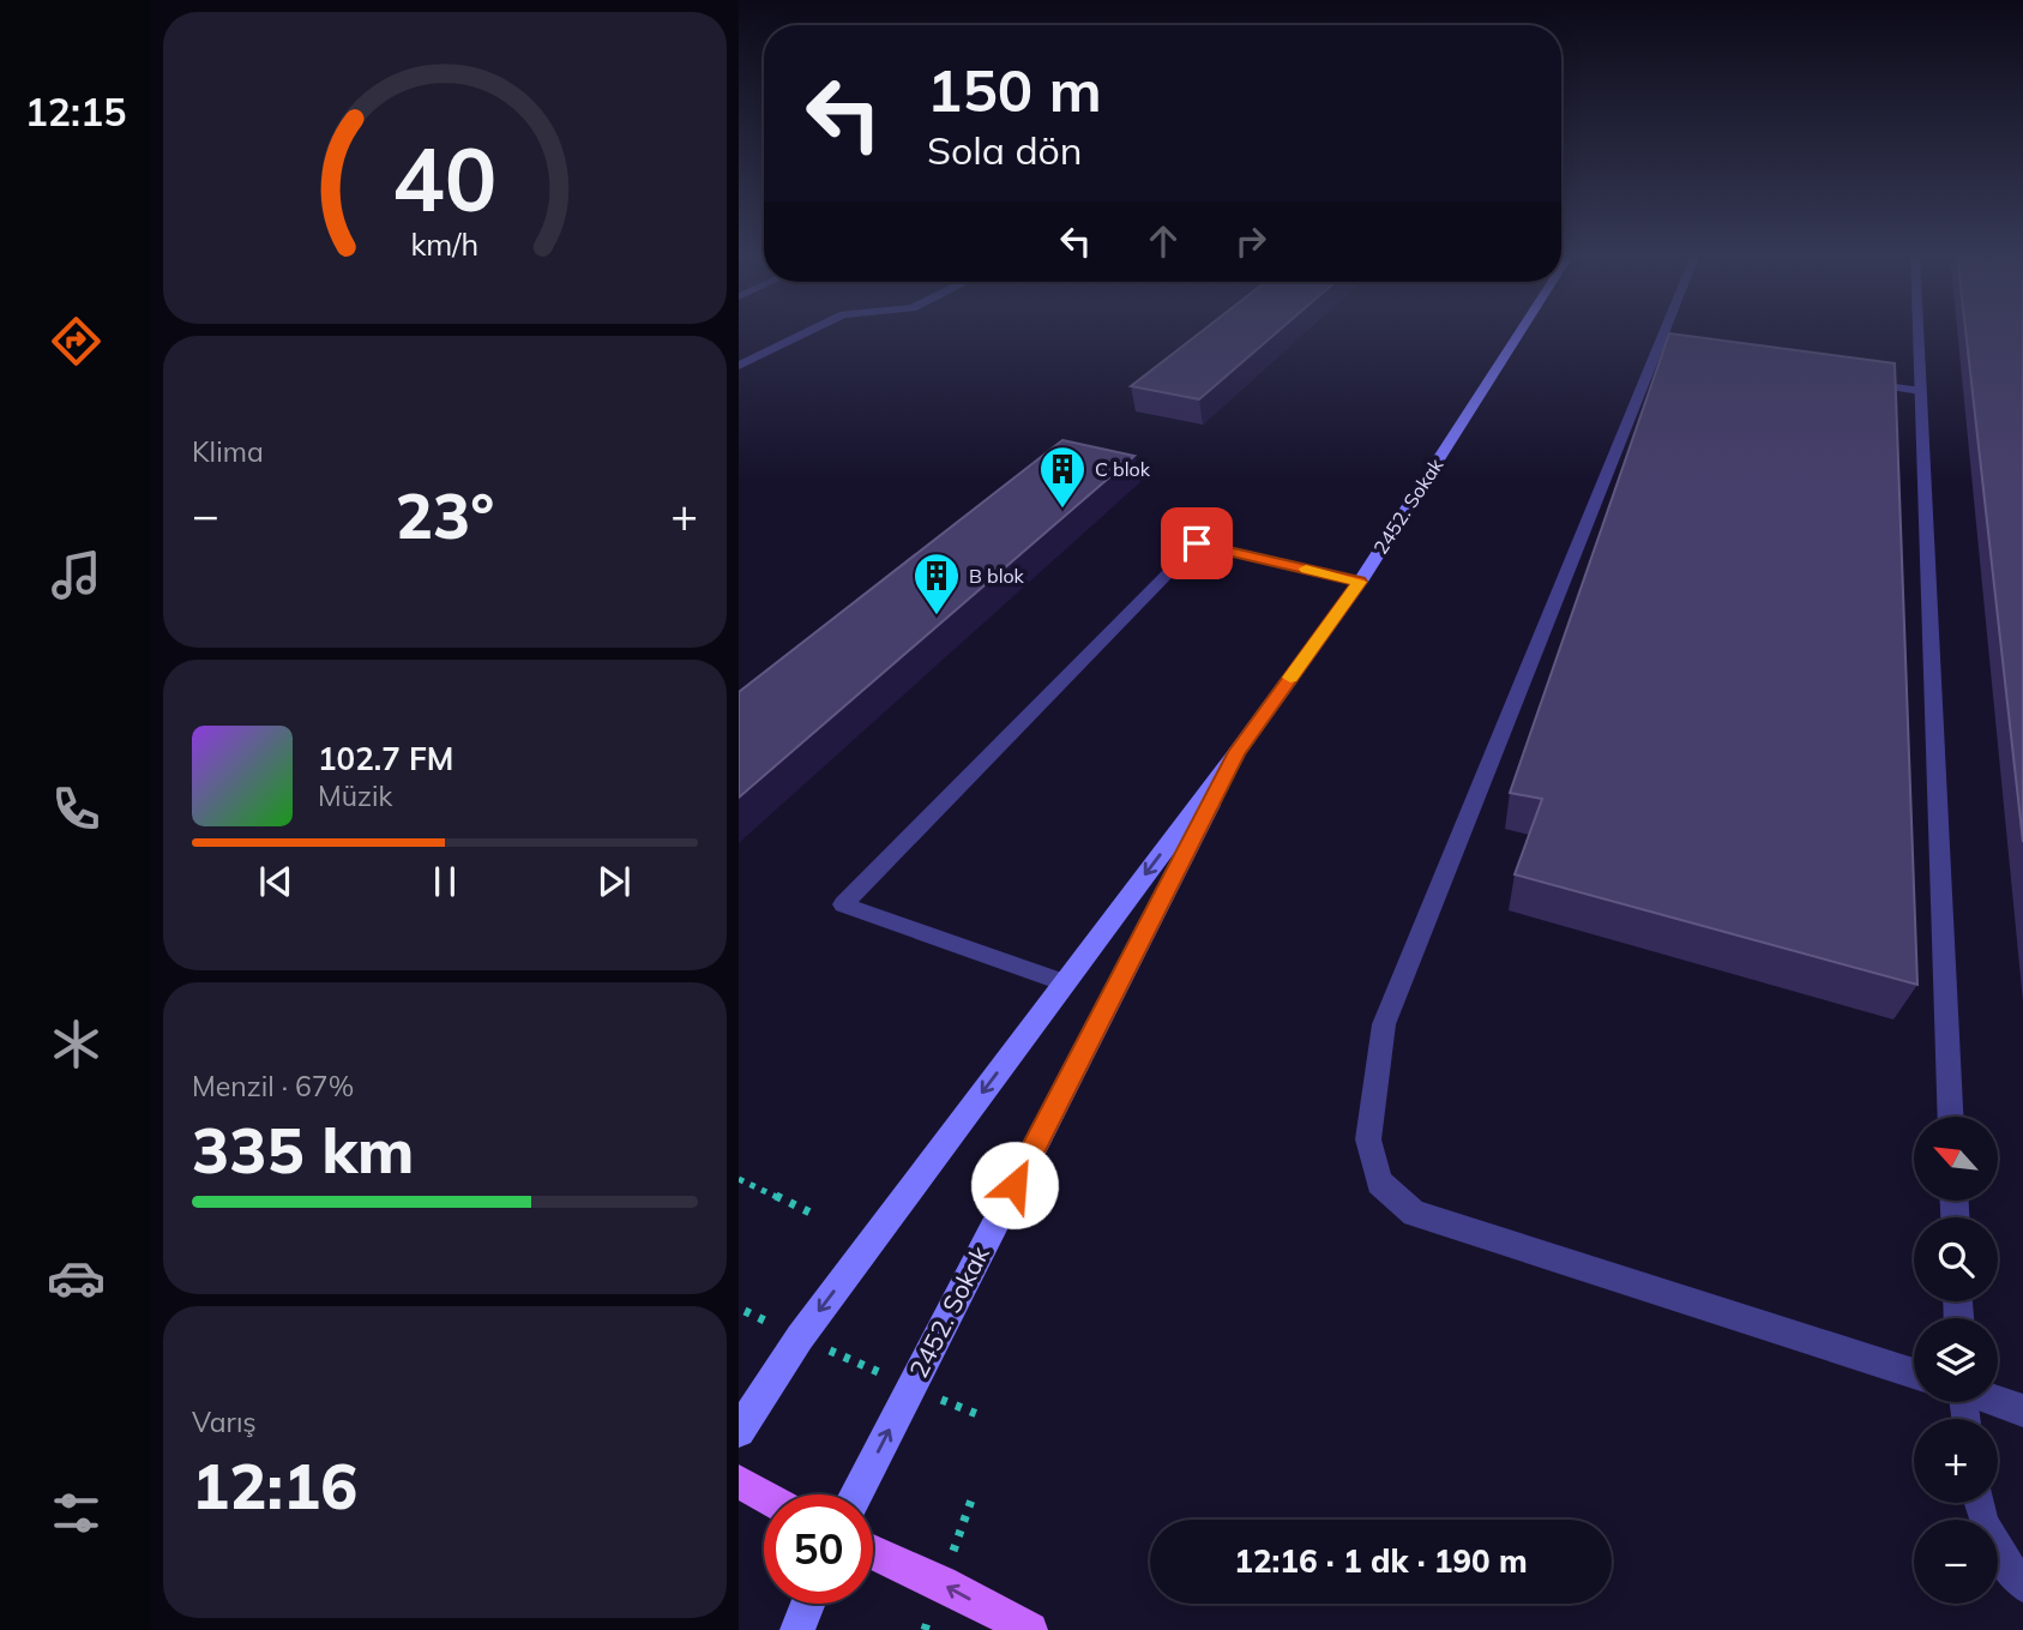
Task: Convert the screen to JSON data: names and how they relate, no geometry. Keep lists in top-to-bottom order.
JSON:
{
  "streets": {
    "main road": ["2452. Sokak"]
  },
  "places": {
    "building": ["C blok", "B blok"]
  },
  "north": "top left",
  "page": {
    "tabs": "12:15",
    "turn": ["150 m", "Sola dön"],
    "tile": [
      "Klima",
      ["Menzil · 67%", "335 km"],
      ["Varış", "12:16"]
    ],
    "heat": ["−", "23°", "+"],
    "song": ["102.7 FM", "Müzik"],
    "map_buttons": ["+", "−"],
    "limit": "50",
    "trip": "12:16 · 1 dk · 190 m",
    "gauge": ["40", "km/h"]
  }
}
